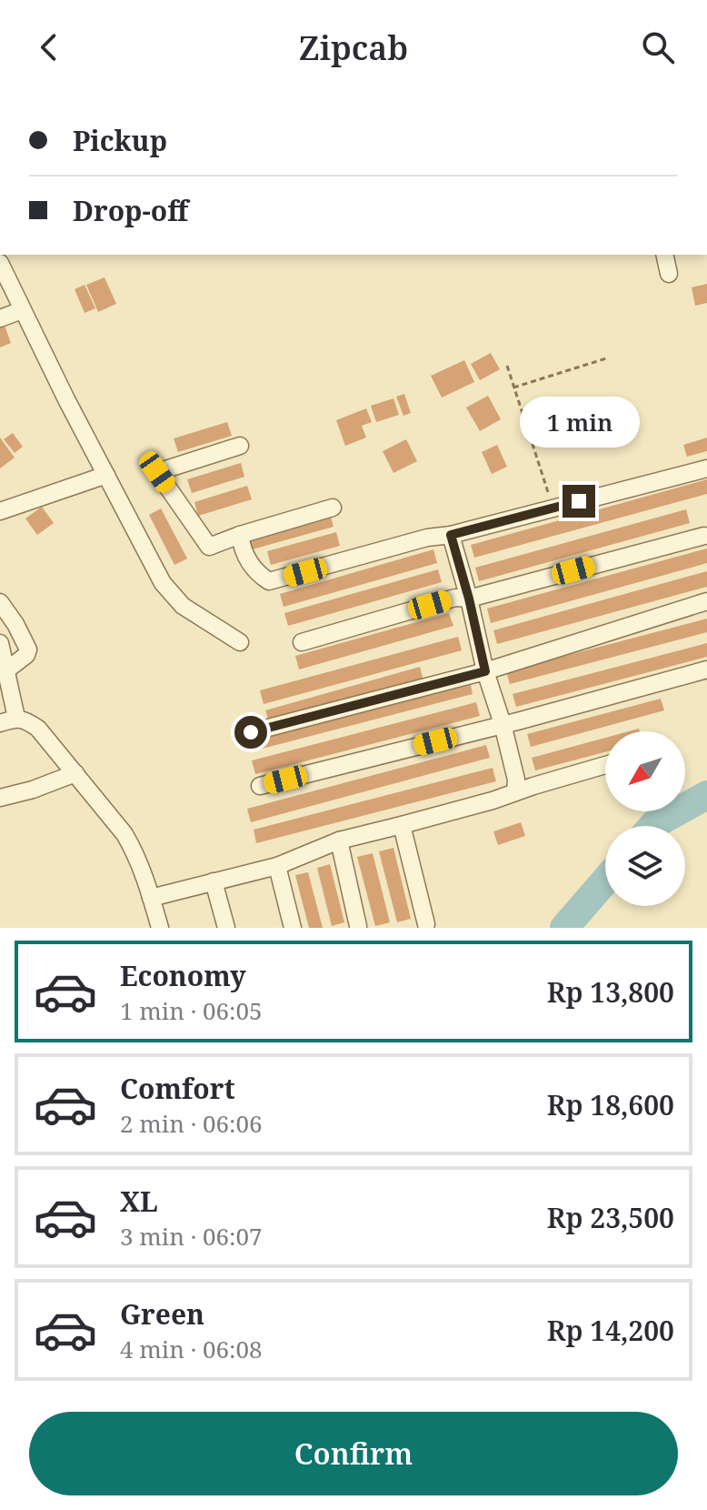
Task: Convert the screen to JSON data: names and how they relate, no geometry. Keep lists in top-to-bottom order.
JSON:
{
  "north": "bottom left",
  "page": {
    "header": "Zipcab",
    "banner": ["Pickup", "Drop-off"],
    "bubble": "1 min",
    "list": [
      {
        "name": "Economy",
        "note": "1 min · 06:05",
        "value": "Rp 13,800"
      },
      {
        "name": "Comfort",
        "note": "2 min · 06:06",
        "value": "Rp 18,600"
      },
      {
        "name": "XL",
        "note": "3 min · 06:07",
        "value": "Rp 23,500"
      },
      {
        "name": "Green",
        "note": "4 min · 06:08",
        "value": "Rp 14,200"
      }
    ],
    "buttons": "Confirm"
  }
}
